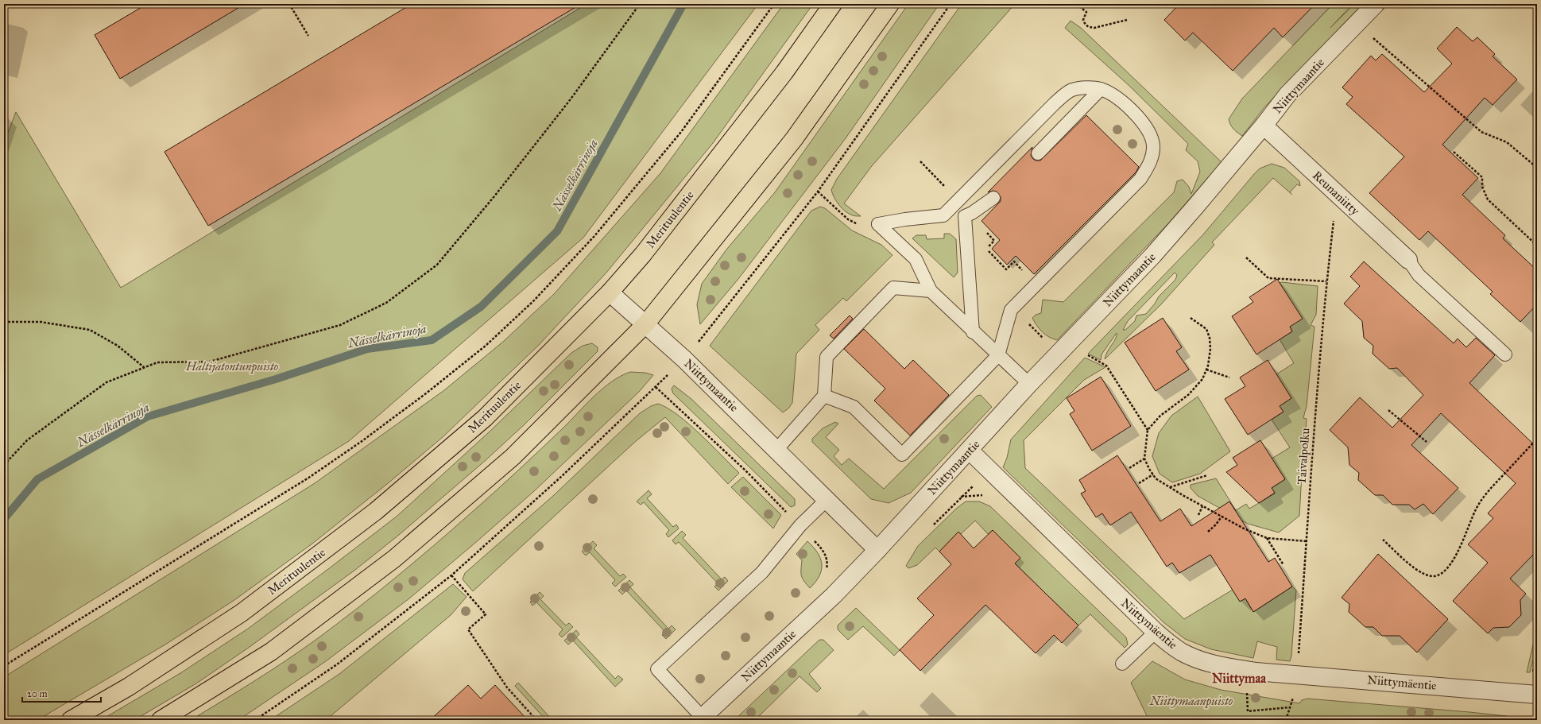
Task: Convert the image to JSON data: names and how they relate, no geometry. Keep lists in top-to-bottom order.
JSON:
{
  "streets": {
    "main road": ["Merituulentie"],
    "street": ["Niittymaantie", "Reunaniitty", "Niittymäentie"],
    "path": ["Taivalpolku"]
  },
  "crossings": [
    ["Niittymaantie", "Reunaniitty"],
    ["Niittymaantie", "Merituulentie"],
    ["Niittymaantie", "Niittymäentie"],
    ["Reunaniitty", "Taivalpolku"],
    ["Taivalpolku", "Niittymäentie"]
  ],
  "districts": ["Niittymaa"],
  "water": ["Nässelkärrinoja"],
  "parks": ["Haltijatontunpuisto", "Niittymaanpuisto"],
  "scale_bar": "20 m"
}
